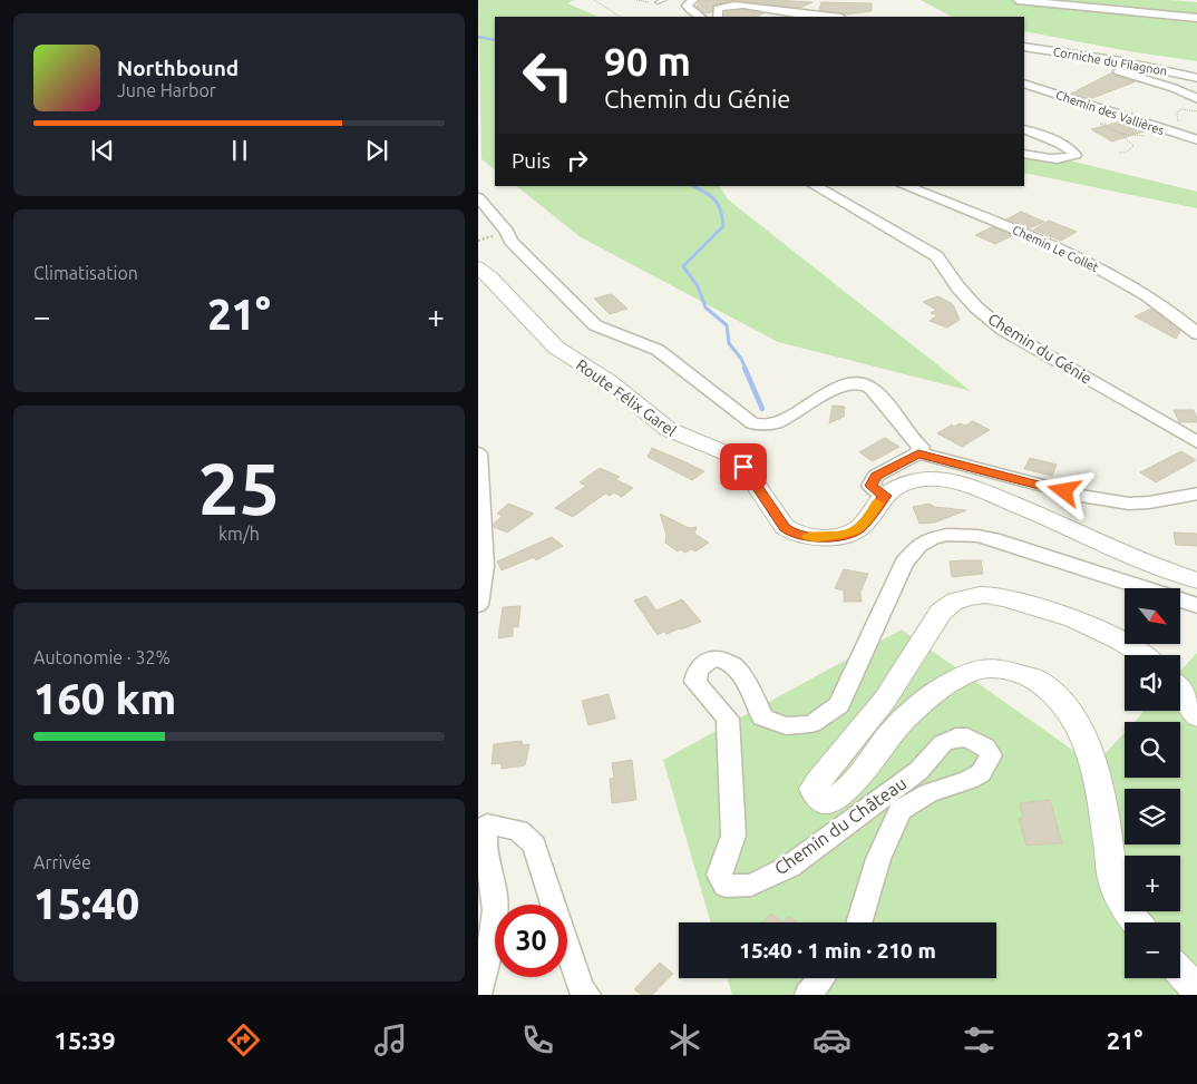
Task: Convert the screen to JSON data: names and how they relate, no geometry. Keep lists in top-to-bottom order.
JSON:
{
  "streets": {
    "street": [
      "Corniche du Filagnon",
      "Chemin des Vallières",
      "Chemin Le Collet",
      "Chemin du Génie",
      "Route Félix Garel",
      "Chemin du Château"
    ]
  },
  "north": "bottom right",
  "page": {
    "turn": ["90 m", "Chemin du Génie"],
    "song": ["Northbound", "June Harbor"],
    "then": "Puis",
    "tile": [
      "Climatisation",
      ["25", "km/h"],
      ["Autonomie · 32%", "160 km"],
      ["Arrivée", "15:40"]
    ],
    "heat": ["−", "21°", "+"],
    "map_buttons": ["+", "−"],
    "limit": "30",
    "trip": "15:40 · 1 min · 210 m",
    "tabs": ["15:39", "21°"]
  }
}
